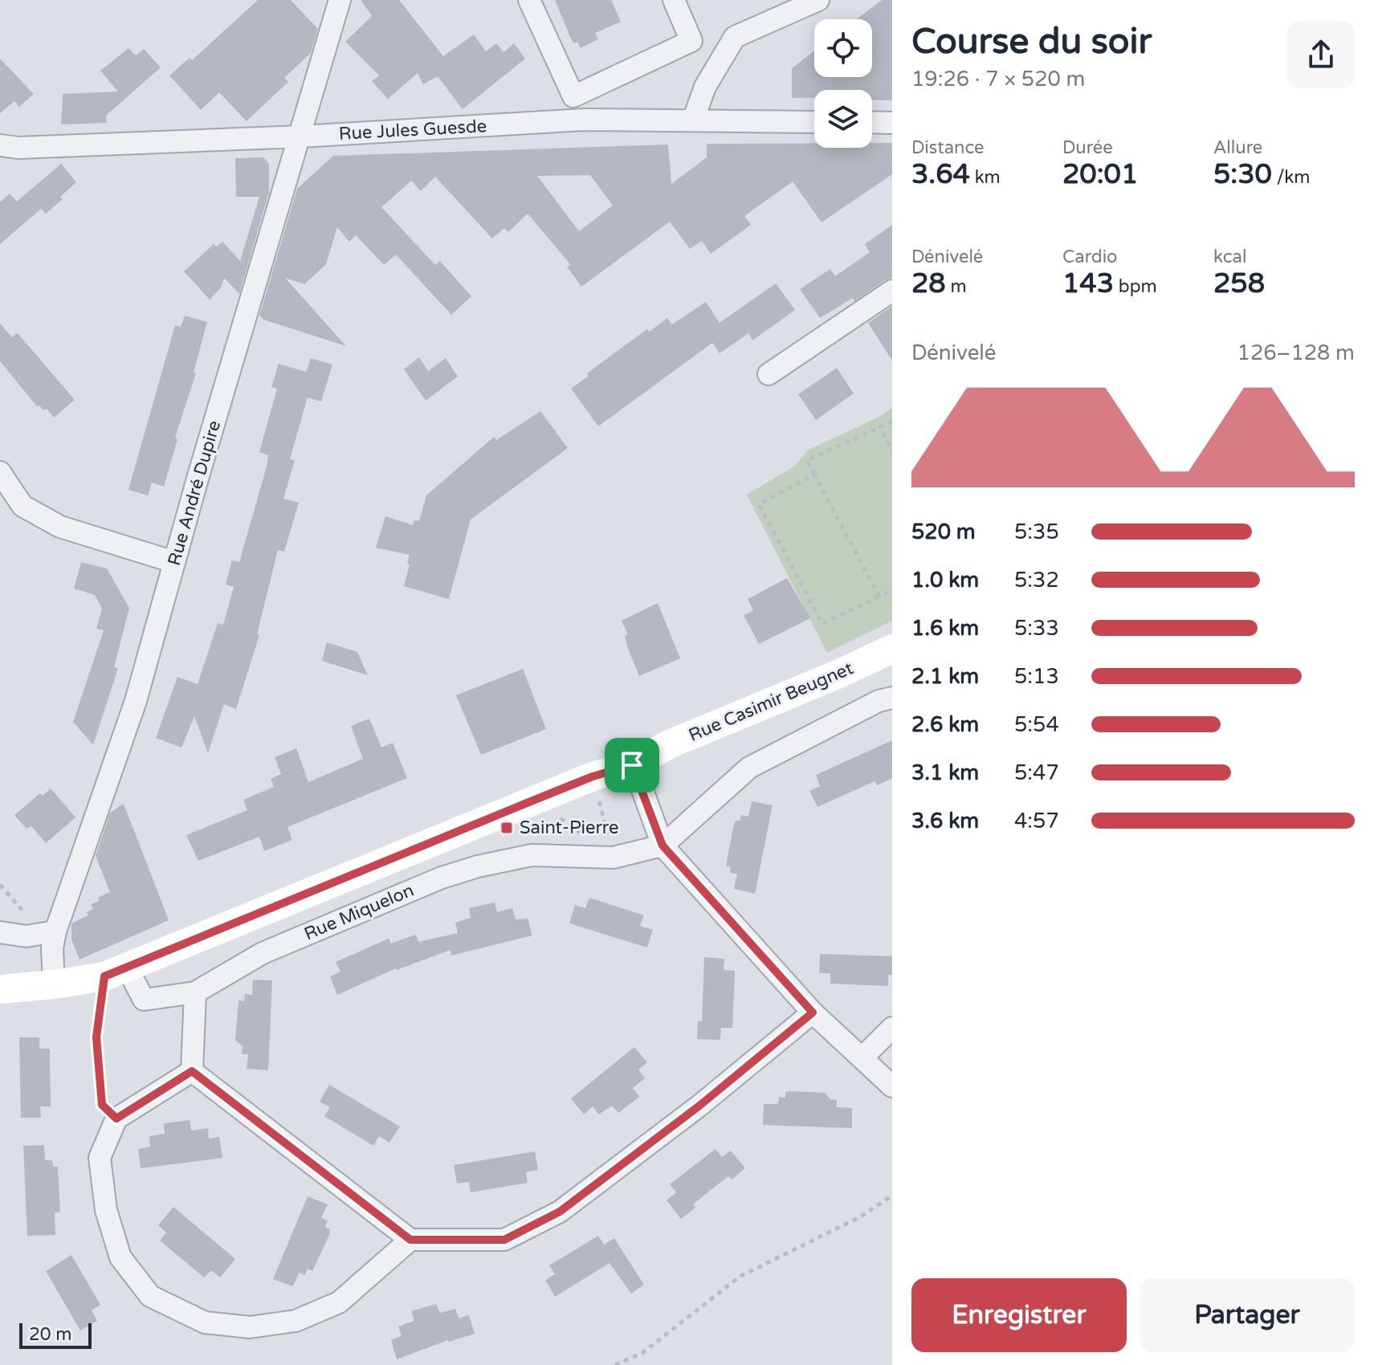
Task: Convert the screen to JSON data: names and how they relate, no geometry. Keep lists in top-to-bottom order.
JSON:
{
  "streets": {
    "main road": ["Rue Casimir Beugnet"],
    "street": ["Rue Jules Guesde", "Rue André Dupire", "Rue Miquelon"]
  },
  "crossings": [
    ["Rue Jules Guesde", "Rue André Dupire"],
    ["Rue André Dupire", "Rue Casimir Beugnet"],
    ["Rue Casimir Beugnet", "Rue Miquelon"]
  ],
  "places": {
    "transit": ["Saint-Pierre"]
  },
  "scale_bar": "20 m",
  "page": {
    "heading": ["Course du soir", "19:26 · 7 × 520 m"],
    "stats": [
      ["Distance", "3.64 km"],
      ["Durée", "20:01"],
      ["Allure", "5:30 /km"],
      ["Dénivelé", "28 m"],
      ["Cardio", "143 bpm"],
      ["kcal", "258"]
    ],
    "chart": ["Dénivelé", "126–128 m"],
    "list": [
      {
        "name": "520 m",
        "note": "5:35"
      },
      {
        "name": "1.0 km",
        "note": "5:32"
      },
      {
        "name": "1.6 km",
        "note": "5:33"
      },
      {
        "name": "2.1 km",
        "note": "5:13"
      },
      {
        "name": "2.6 km",
        "note": "5:54"
      },
      {
        "name": "3.1 km",
        "note": "5:47"
      },
      {
        "name": "3.6 km",
        "note": "4:57"
      }
    ],
    "buttons": ["Enregistrer", "Partager"],
    "scale": "20 m"
  }
}
